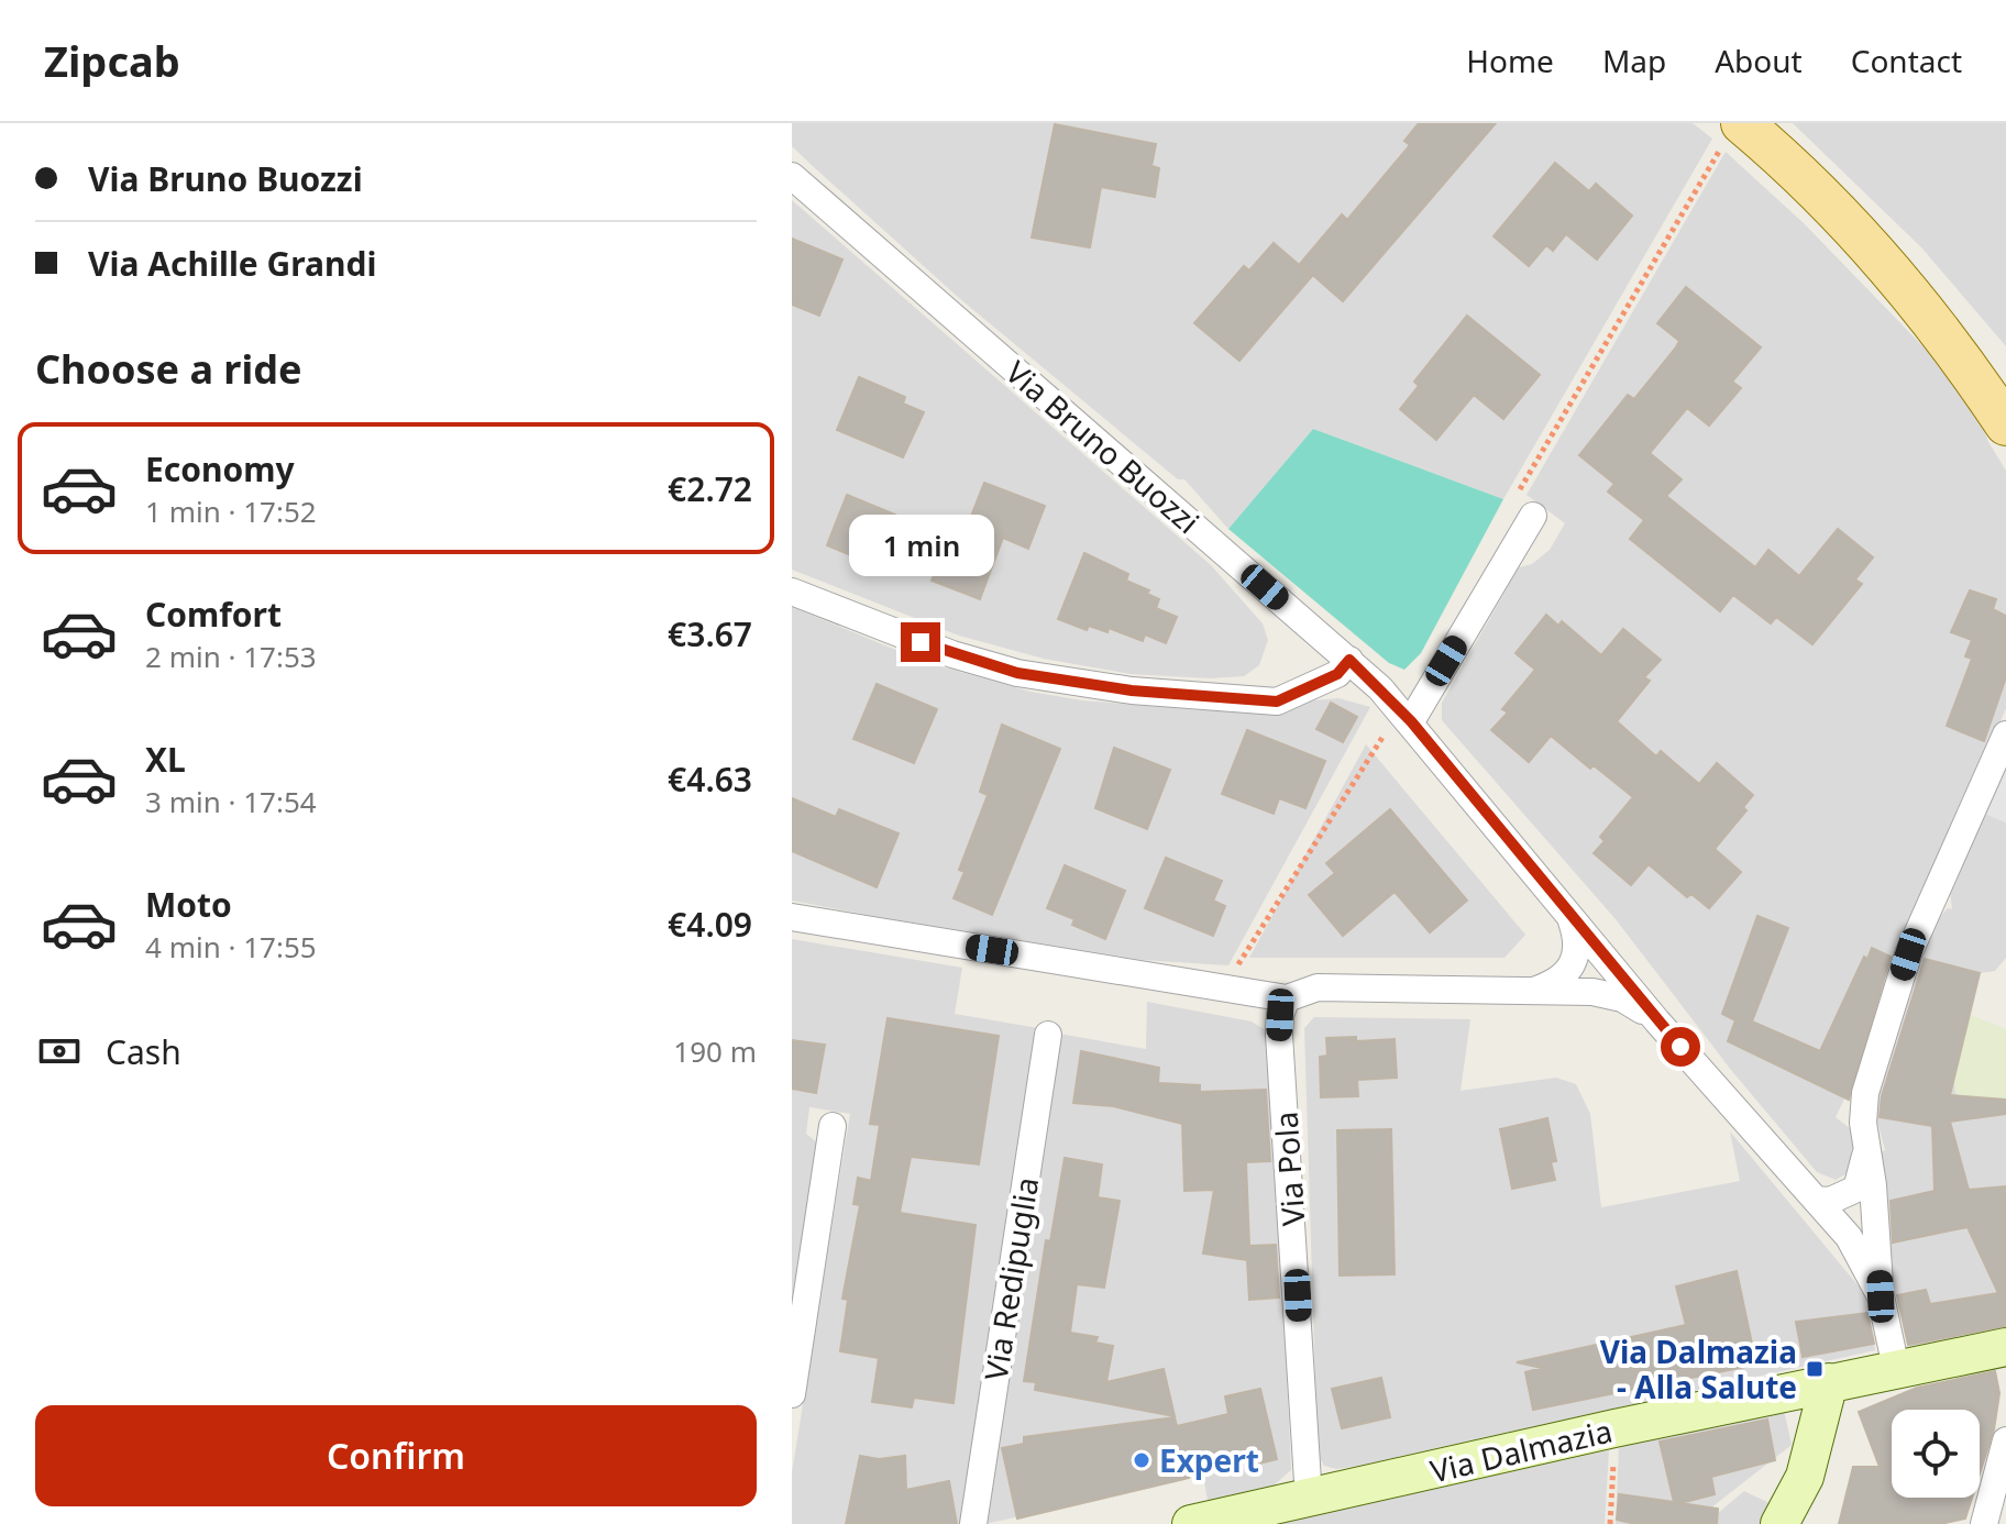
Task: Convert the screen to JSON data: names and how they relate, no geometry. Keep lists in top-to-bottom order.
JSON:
{
  "streets": {
    "street": [
      "Via Bruno Buozzi",
      "Via Pola",
      "Via Redipuglia",
      "Via Dalmazia"
    ]
  },
  "crossings": [
    ["Via Bruno Buozzi", "Via Dalmazia"],
    ["Via Pola", "Via Dalmazia"]
  ],
  "places": {
    "transit": ["Via Dalmazia - Alla Salute"],
    "other": ["Expert"]
  },
  "page": {
    "header": "Zipcab",
    "nav": [
      "Home",
      "Map",
      "About",
      "Contact"
    ],
    "banner": ["Via Bruno Buozzi", "Via Achille Grandi"],
    "heading": "Choose a ride",
    "list": [
      {
        "name": "Economy",
        "note": "1 min · 17:52",
        "value": "€2.72"
      },
      {
        "name": "Comfort",
        "note": "2 min · 17:53",
        "value": "€3.67"
      },
      {
        "name": "XL",
        "note": "3 min · 17:54",
        "value": "€4.63"
      },
      {
        "name": "Moto",
        "note": "4 min · 17:55",
        "value": "€4.09"
      }
    ],
    "bubble": "1 min",
    "pay": ["Cash", "190 m"],
    "buttons": "Confirm"
  }
}
